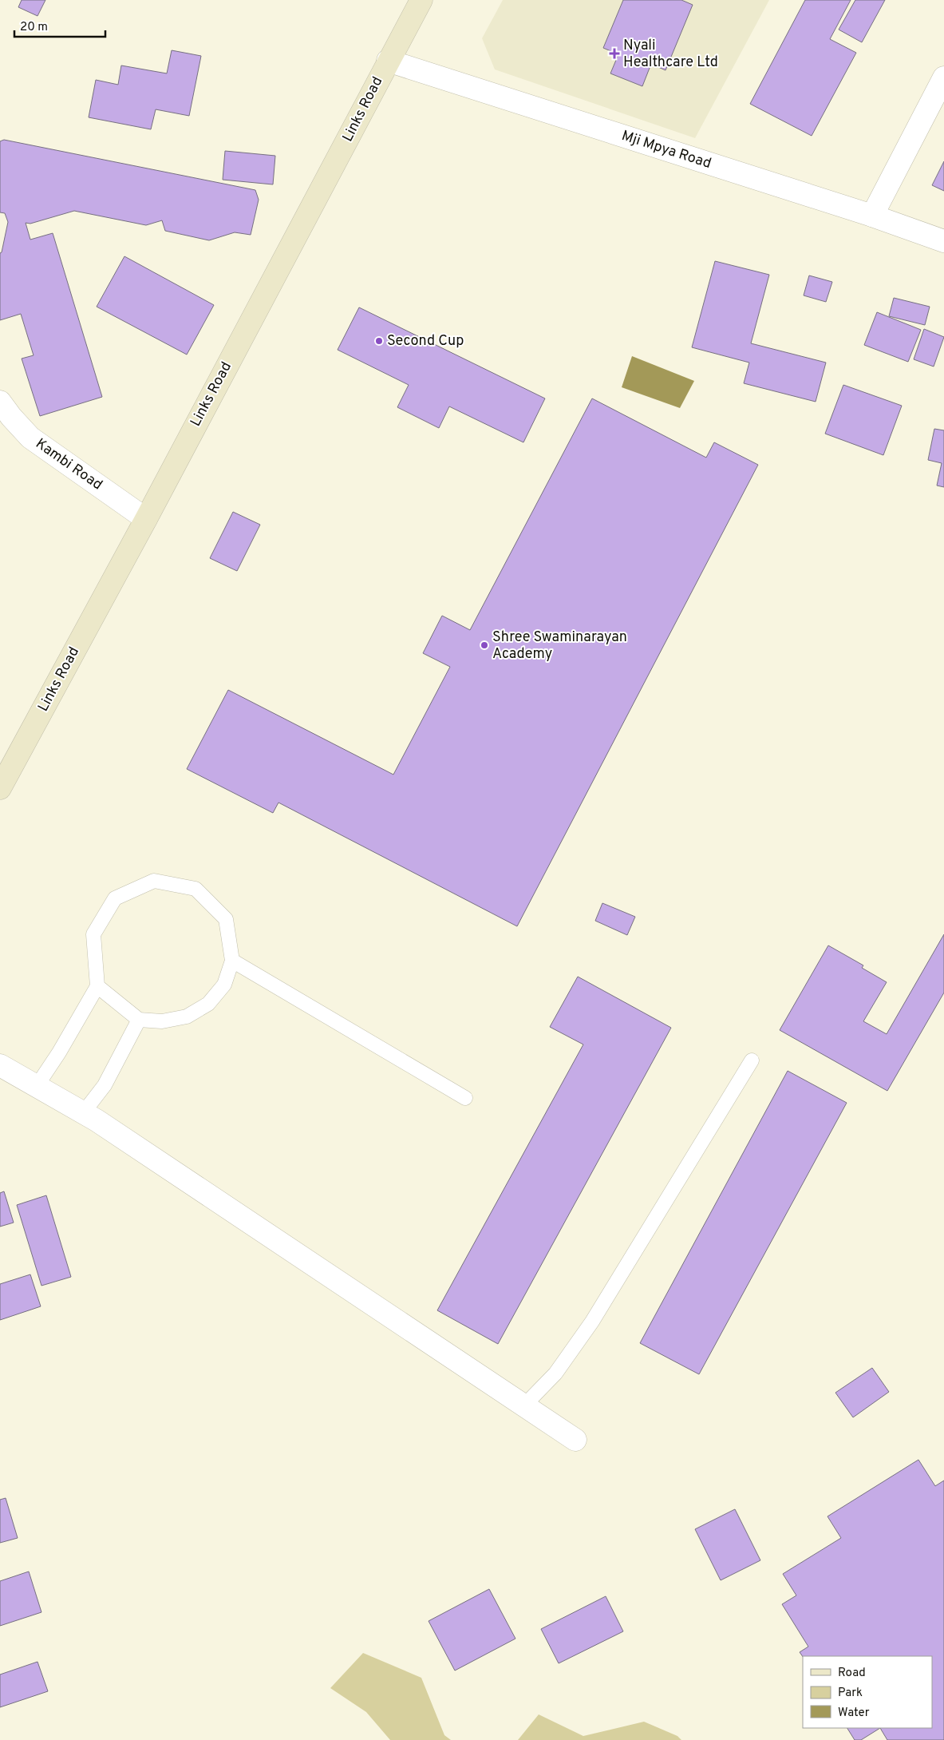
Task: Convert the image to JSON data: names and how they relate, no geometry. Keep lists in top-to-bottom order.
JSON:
{
  "streets": {
    "main road": ["Links Road"],
    "street": ["Mji Mpya Road", "Kambi Road"]
  },
  "crossings": [
    ["Links Road", "Mji Mpya Road"],
    ["Links Road", "Kambi Road"]
  ],
  "places": {
    "health": ["Nyali Healthcare Ltd"],
    "other": ["Second Cup", "Shree Swaminarayan Academy"]
  },
  "legend": ["Road", "Park", "Water"],
  "scale_bar": "20 m"
}
